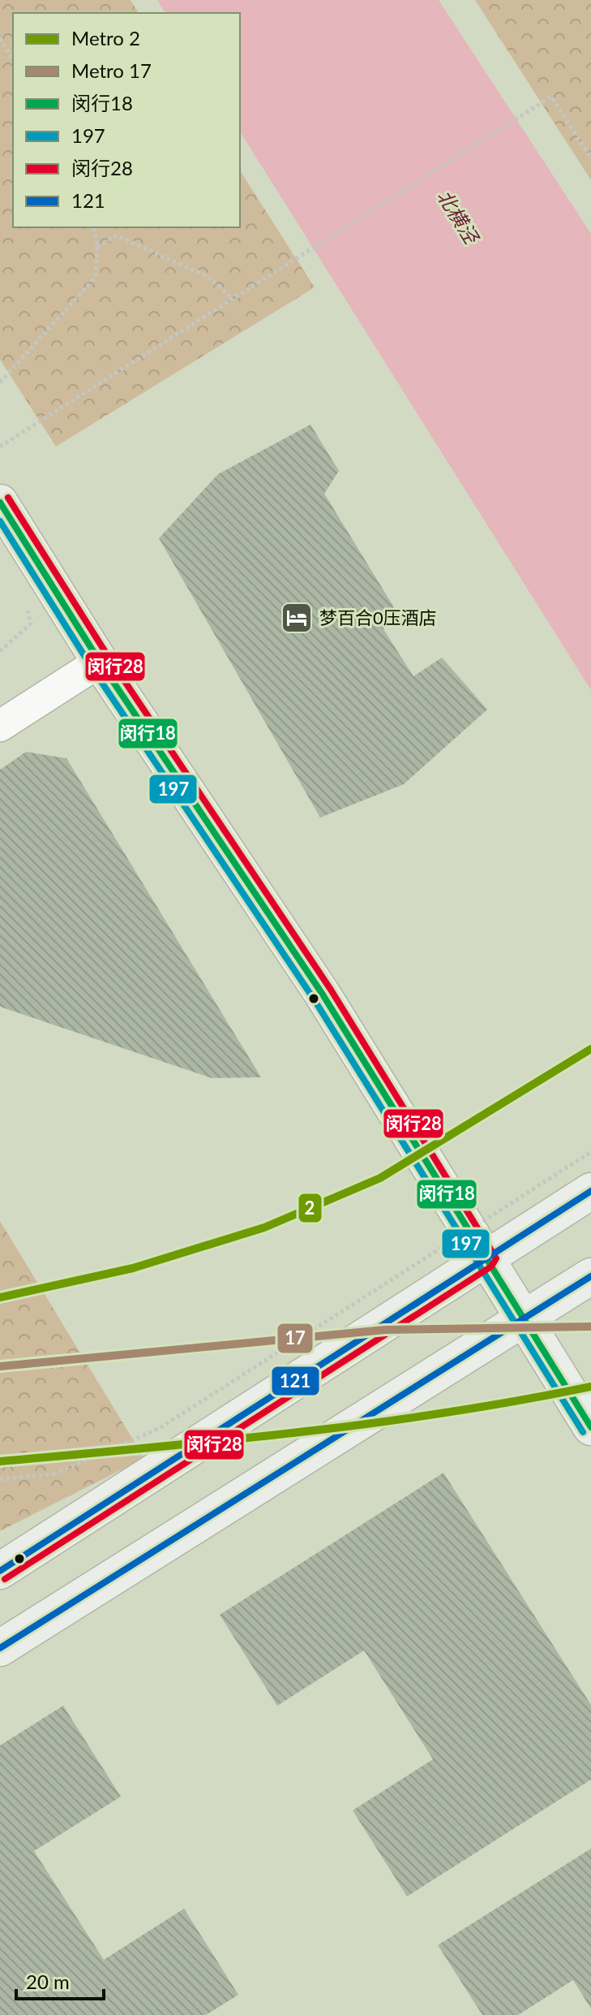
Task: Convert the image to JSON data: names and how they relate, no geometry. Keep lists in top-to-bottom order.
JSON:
{
  "water": ["北横泾"],
  "places": {
    "hotel": ["梦百合0压酒店"]
  },
  "lines": [
    "transit line 闵行28",
    "transit line 闵行18",
    "transit line 197",
    "metro line 2",
    "transit line 121",
    "metro line 17"
  ],
  "legend": [
    "Metro 2",
    "Metro 17",
    "闵行18",
    "197",
    "闵行28",
    "121"
  ],
  "scale_bar": "20 m"
}
